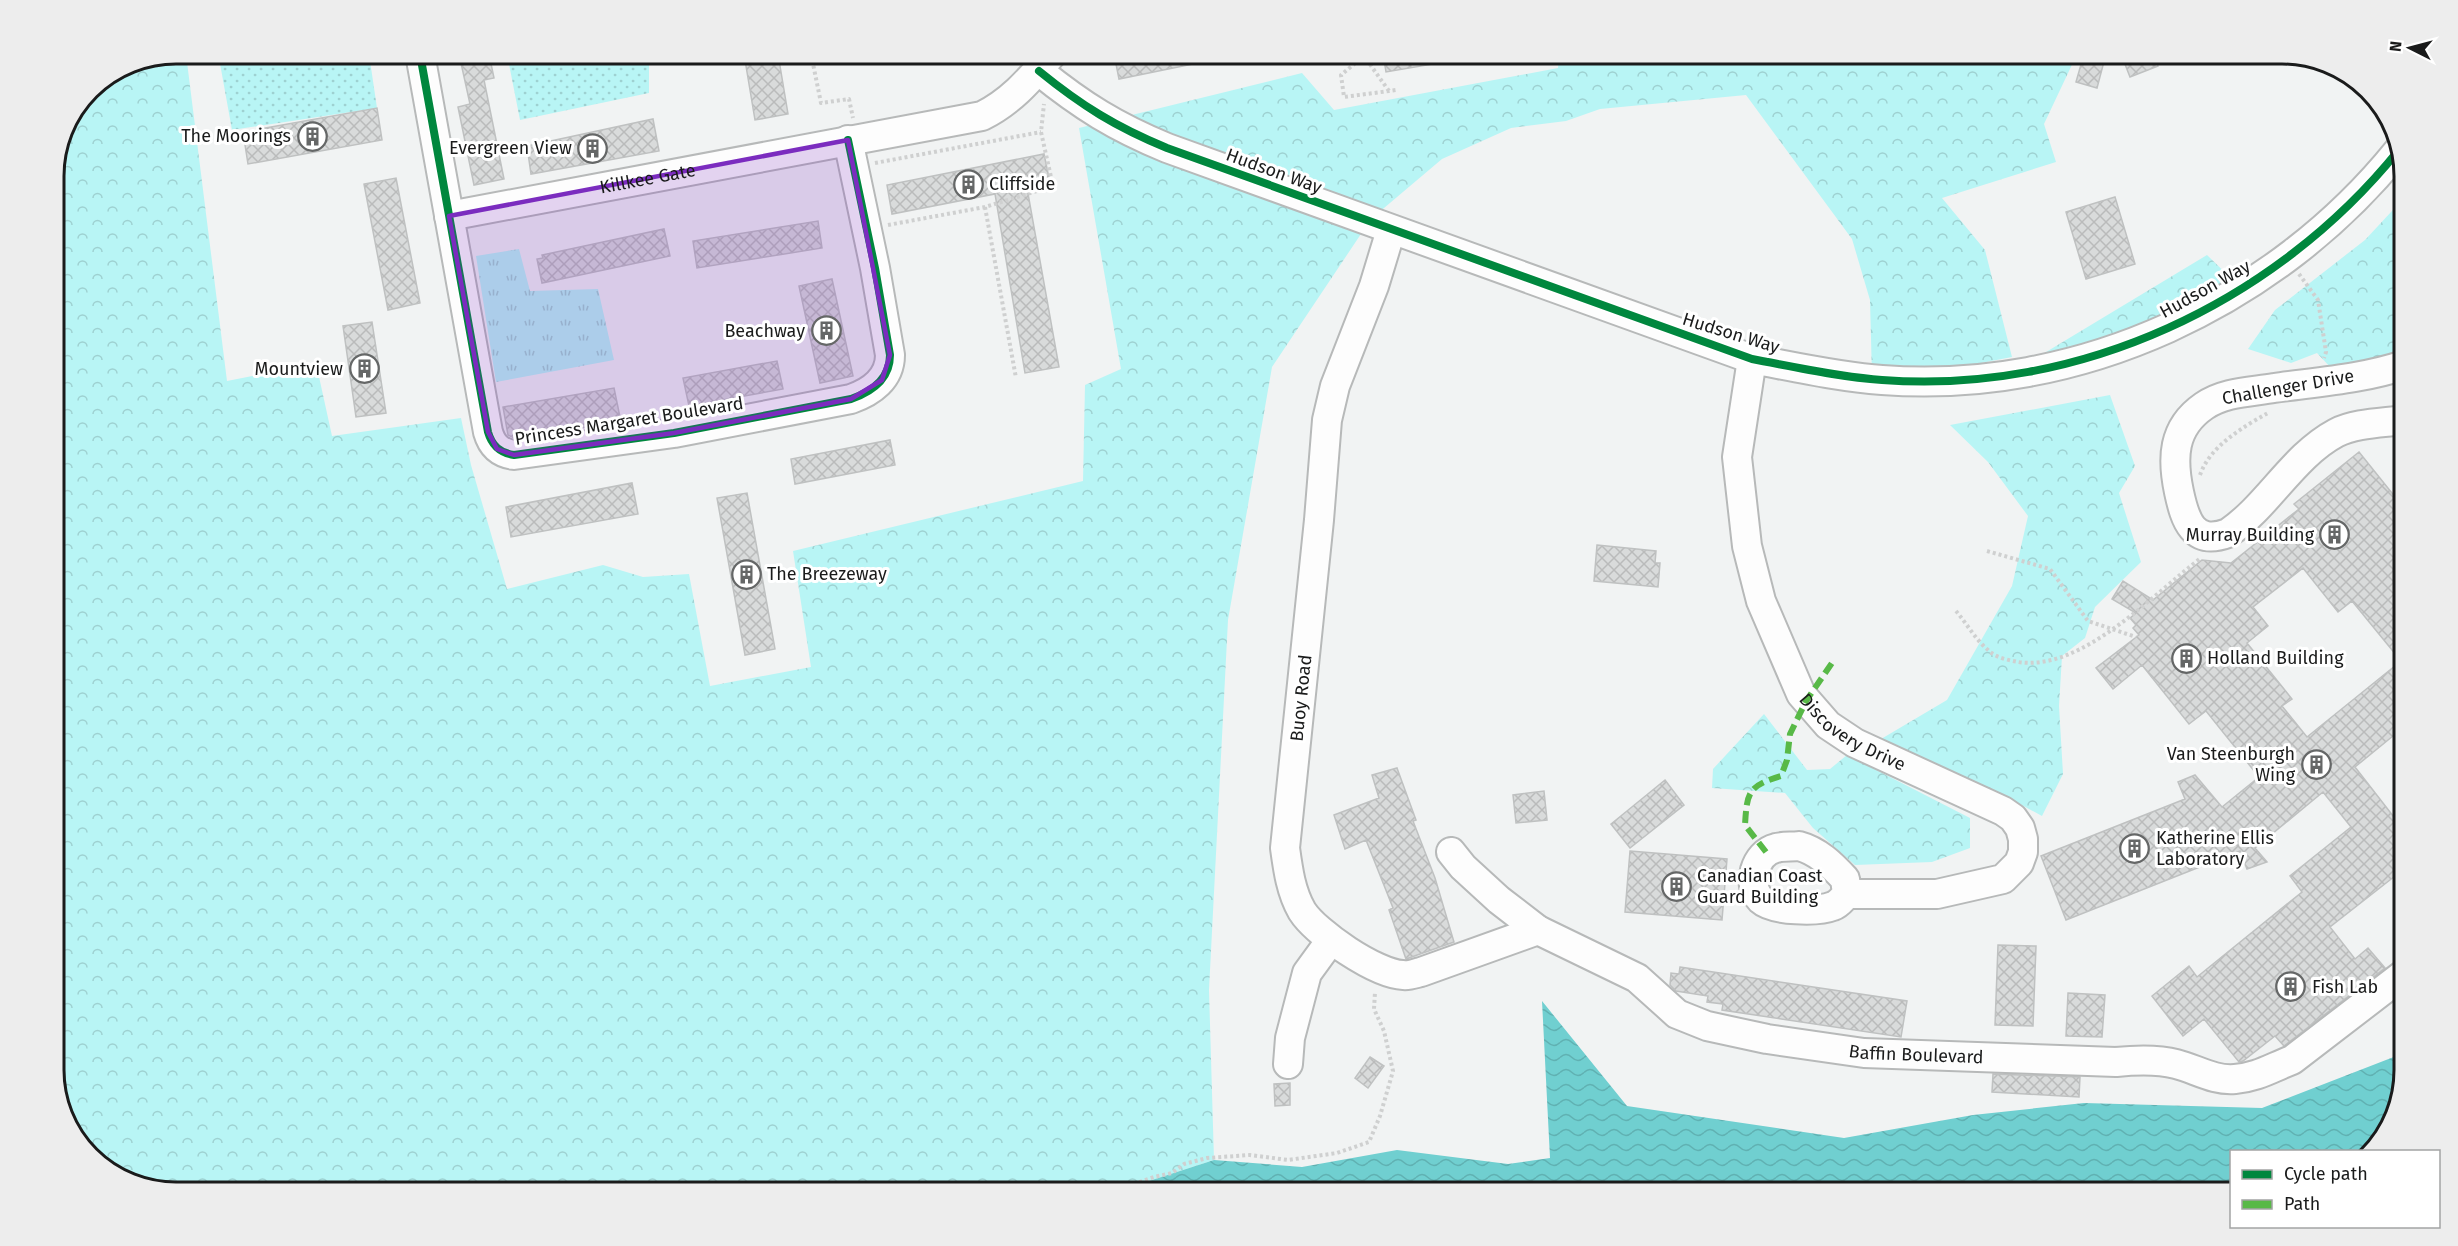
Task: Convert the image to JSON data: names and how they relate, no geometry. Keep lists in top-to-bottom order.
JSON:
{
  "streets": {
    "street": [
      "Hudson Way",
      "Killkee Gate",
      "Challenger Drive",
      "Princess Margaret Boulevard",
      "Buoy Road",
      "Discovery Drive",
      "Baffin Boulevard"
    ]
  },
  "crossings": [
    ["Hudson Way", "Buoy Road"],
    ["Hudson Way", "Discovery Drive"],
    ["Killkee Gate", "Princess Margaret Boulevard"],
    ["Buoy Road", "Baffin Boulevard"]
  ],
  "places": {
    "building": [
      "The Moorings",
      "Evergreen View",
      "Cliffside",
      "Beachway",
      "Mountview",
      "Murray Building",
      "The Breezeway",
      "Holland Building",
      "Van Steenburgh Wing",
      "Katherine Ellis Laboratory",
      "Canadian Coast Guard Building",
      "Fish Lab"
    ]
  },
  "legend": ["Cycle path", "Path"],
  "north": "left"
}
